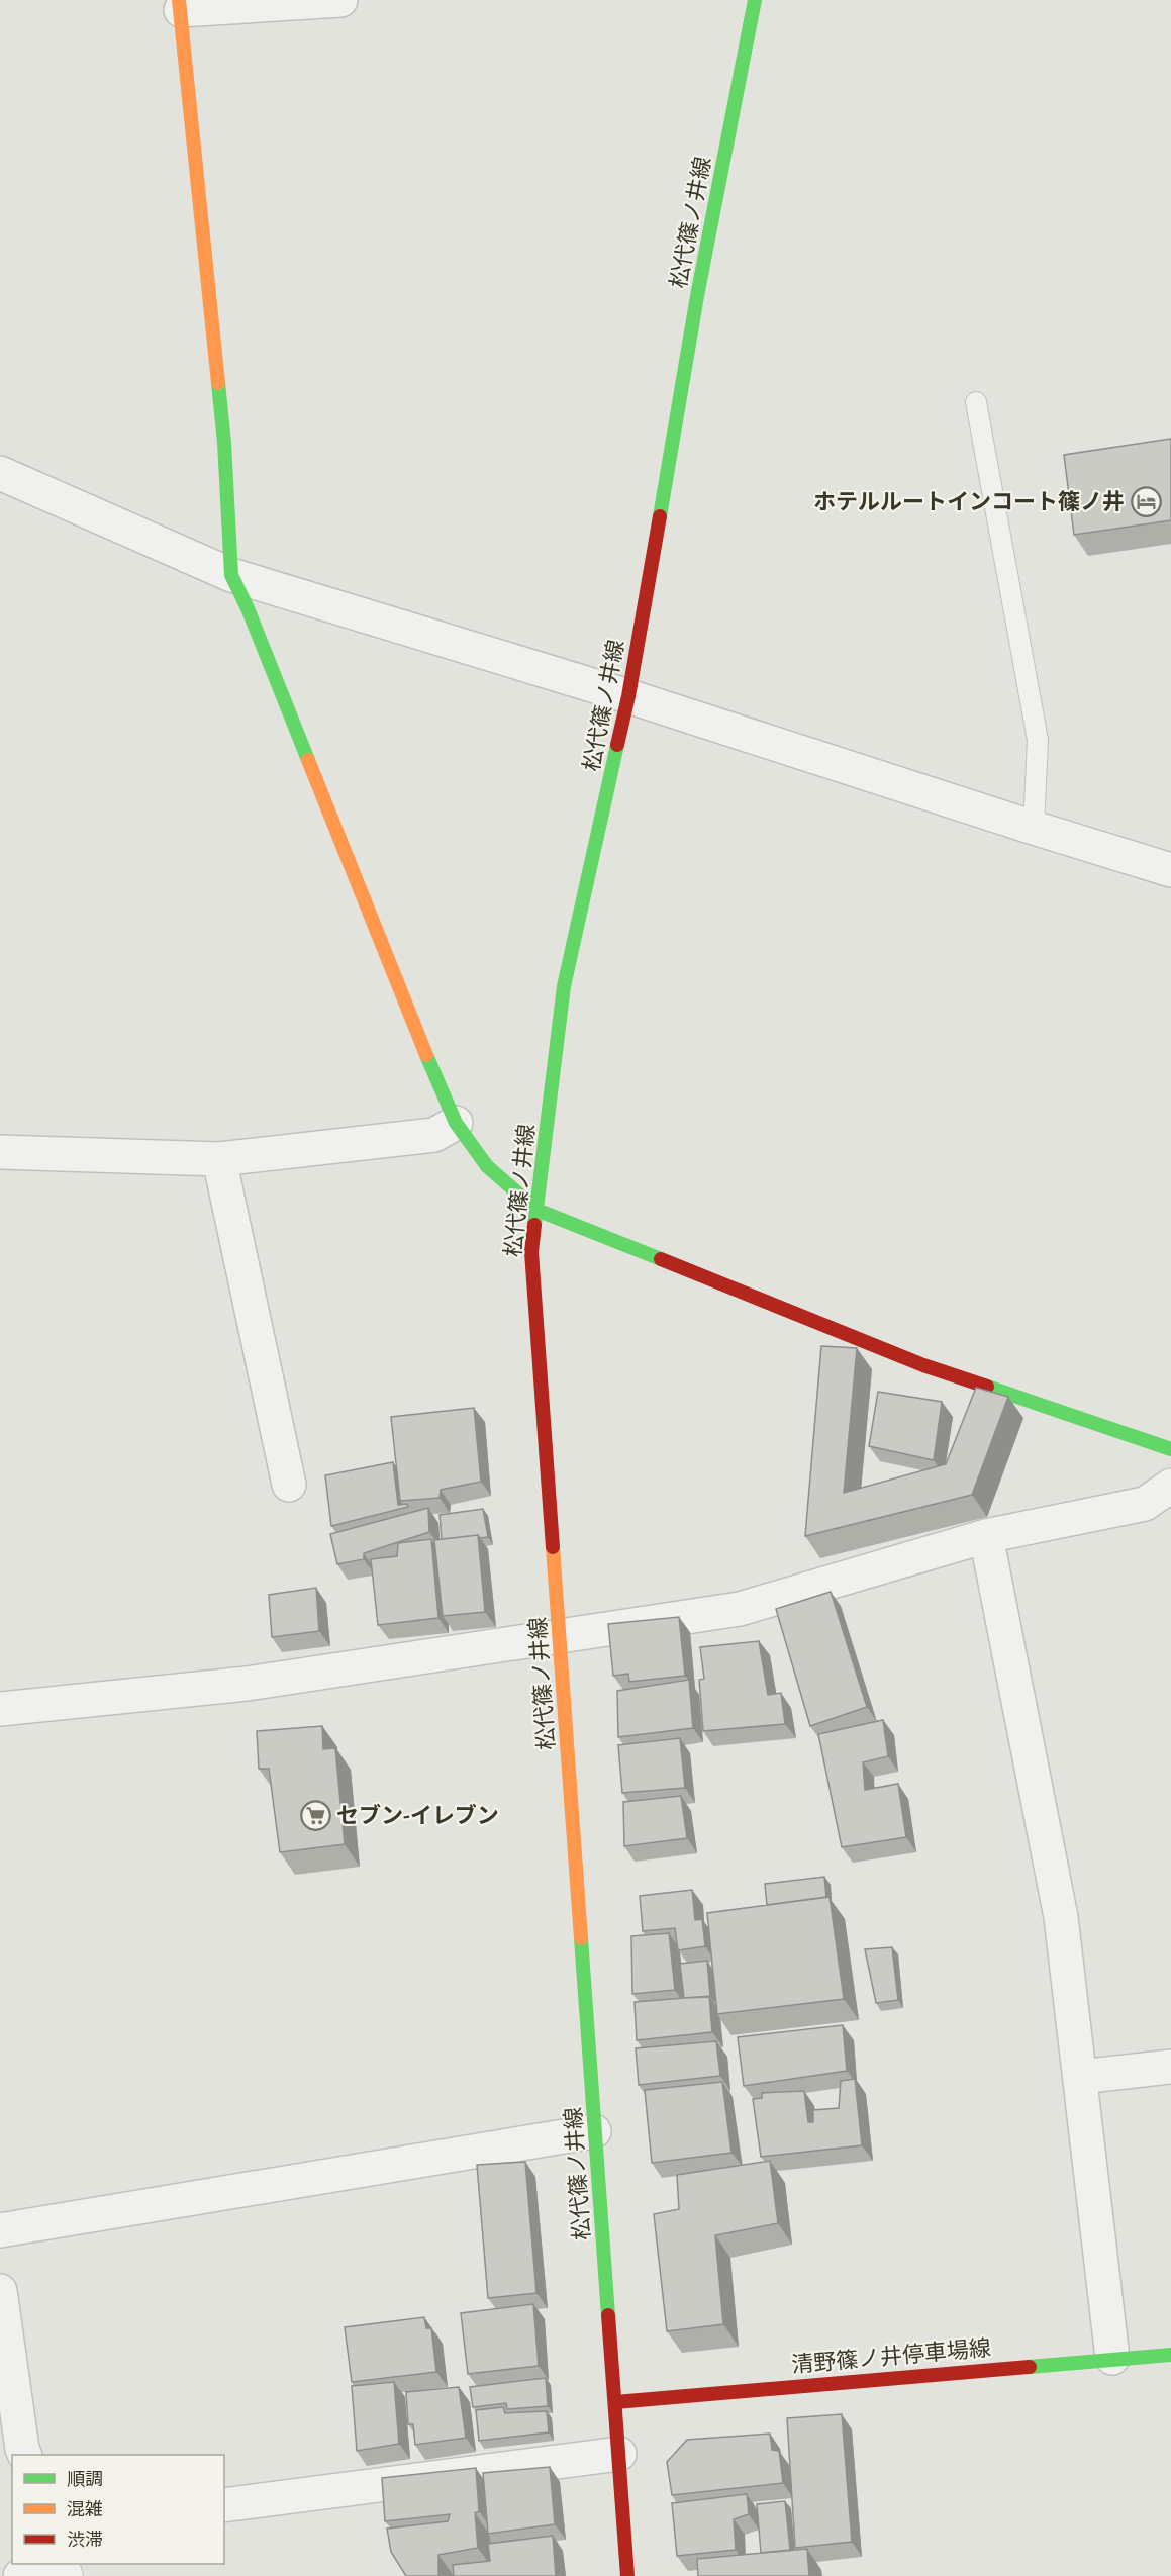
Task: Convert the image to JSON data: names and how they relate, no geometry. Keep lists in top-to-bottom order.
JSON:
{
  "streets": {
    "main road": ["松代篠ノ井線", "清野篠ノ井停車場線"]
  },
  "crossings": [
    ["松代篠ノ井線", "清野篠ノ井停車場線"]
  ],
  "places": {
    "hotel": ["ホテルルートインコート篠ノ井"],
    "supermarket": ["セブン-イレブン"]
  },
  "legend": ["順調", "混雑", "渋滞"]
}
